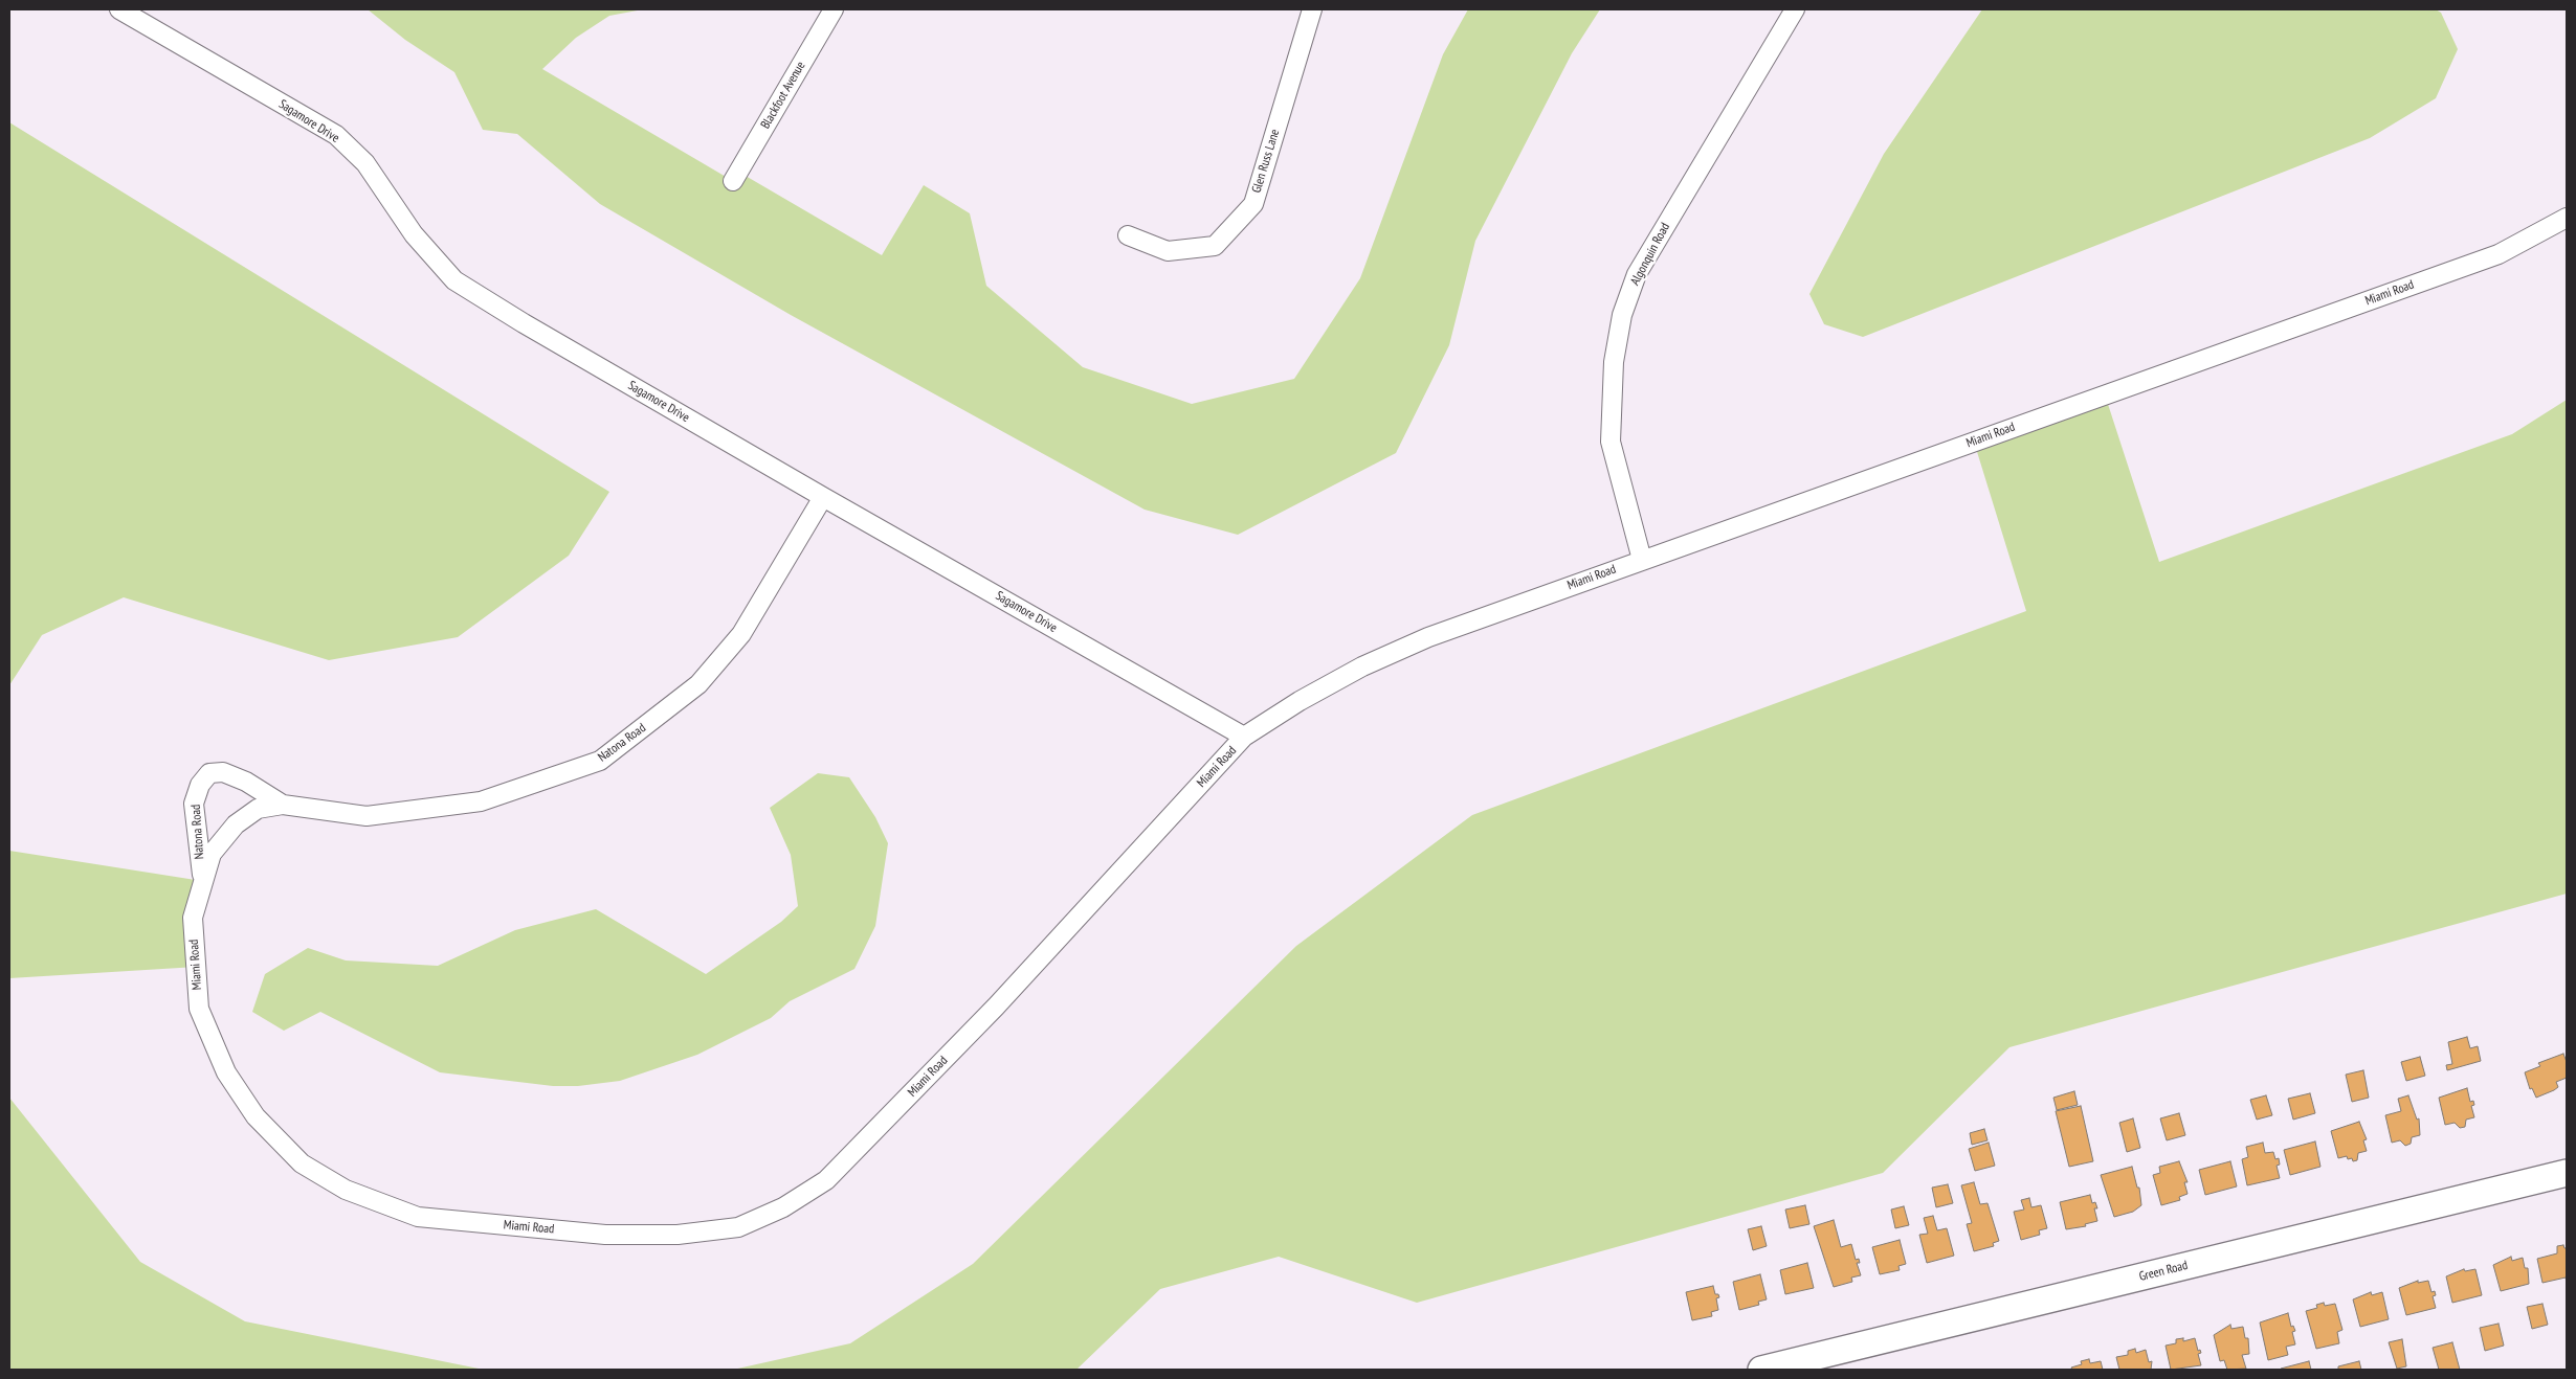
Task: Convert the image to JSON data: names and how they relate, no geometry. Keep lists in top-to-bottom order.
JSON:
{
  "streets": {
    "main road": ["Green Road"],
    "street": [
      "Blackfoot Avenue",
      "Sagamore Drive",
      "Glen Russ Lane",
      "Algonquin Road",
      "Miami Road",
      "Natona Road"
    ]
  },
  "crossings": [
    ["Sagamore Drive", "Miami Road"],
    ["Sagamore Drive", "Natona Road"],
    ["Algonquin Road", "Miami Road"],
    ["Miami Road", "Natona Road"]
  ]
}
